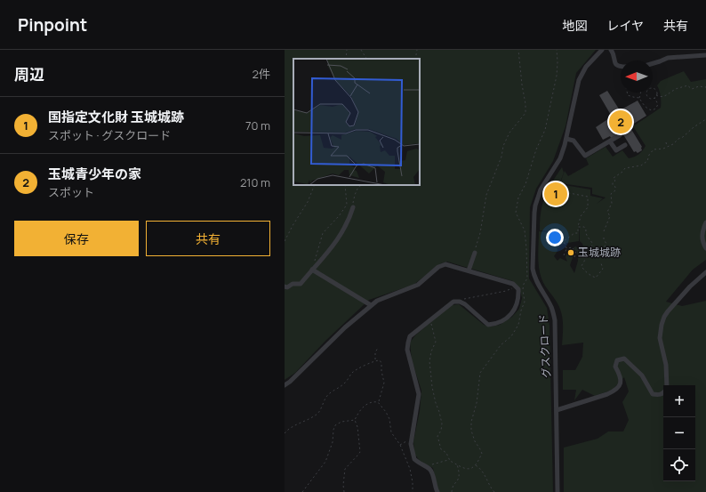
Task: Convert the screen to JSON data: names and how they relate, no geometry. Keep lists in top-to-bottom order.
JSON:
{
  "streets": {
    "street": ["グスクロード"]
  },
  "places": ["玉城城跡"],
  "north": "left",
  "page": {
    "header": "Pinpoint",
    "nav": ["地図", "レイヤ", "共有"],
    "heading": ["周辺", "2件"],
    "list": [
      {
        "mark": "1",
        "name": "国指定文化財 玉城城跡",
        "note": "スポット · グスクロード",
        "value": "70 m"
      },
      {
        "mark": "2",
        "name": "玉城青少年の家",
        "note": "スポット",
        "value": "210 m"
      }
    ],
    "pins": ["2", "1"],
    "buttons": ["保存", "共有"],
    "map_buttons": ["+", "−"]
  }
}
